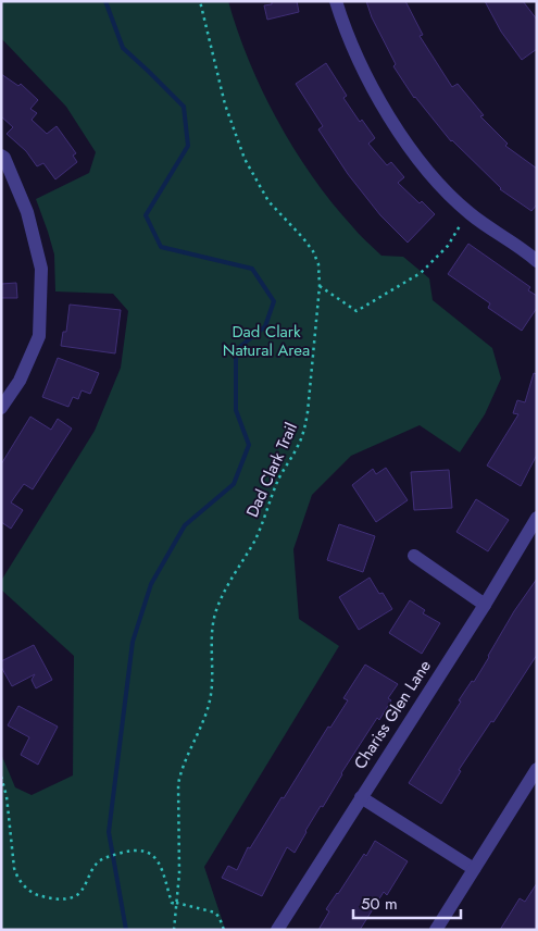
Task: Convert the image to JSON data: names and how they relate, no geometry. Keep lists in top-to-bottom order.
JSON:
{
  "streets": {
    "street": ["Chariss Glen Lane"],
    "path": ["Dad Clark Trail"]
  },
  "parks": ["Dad Clark Natural Area"],
  "scale_bar": "50 m"
}
